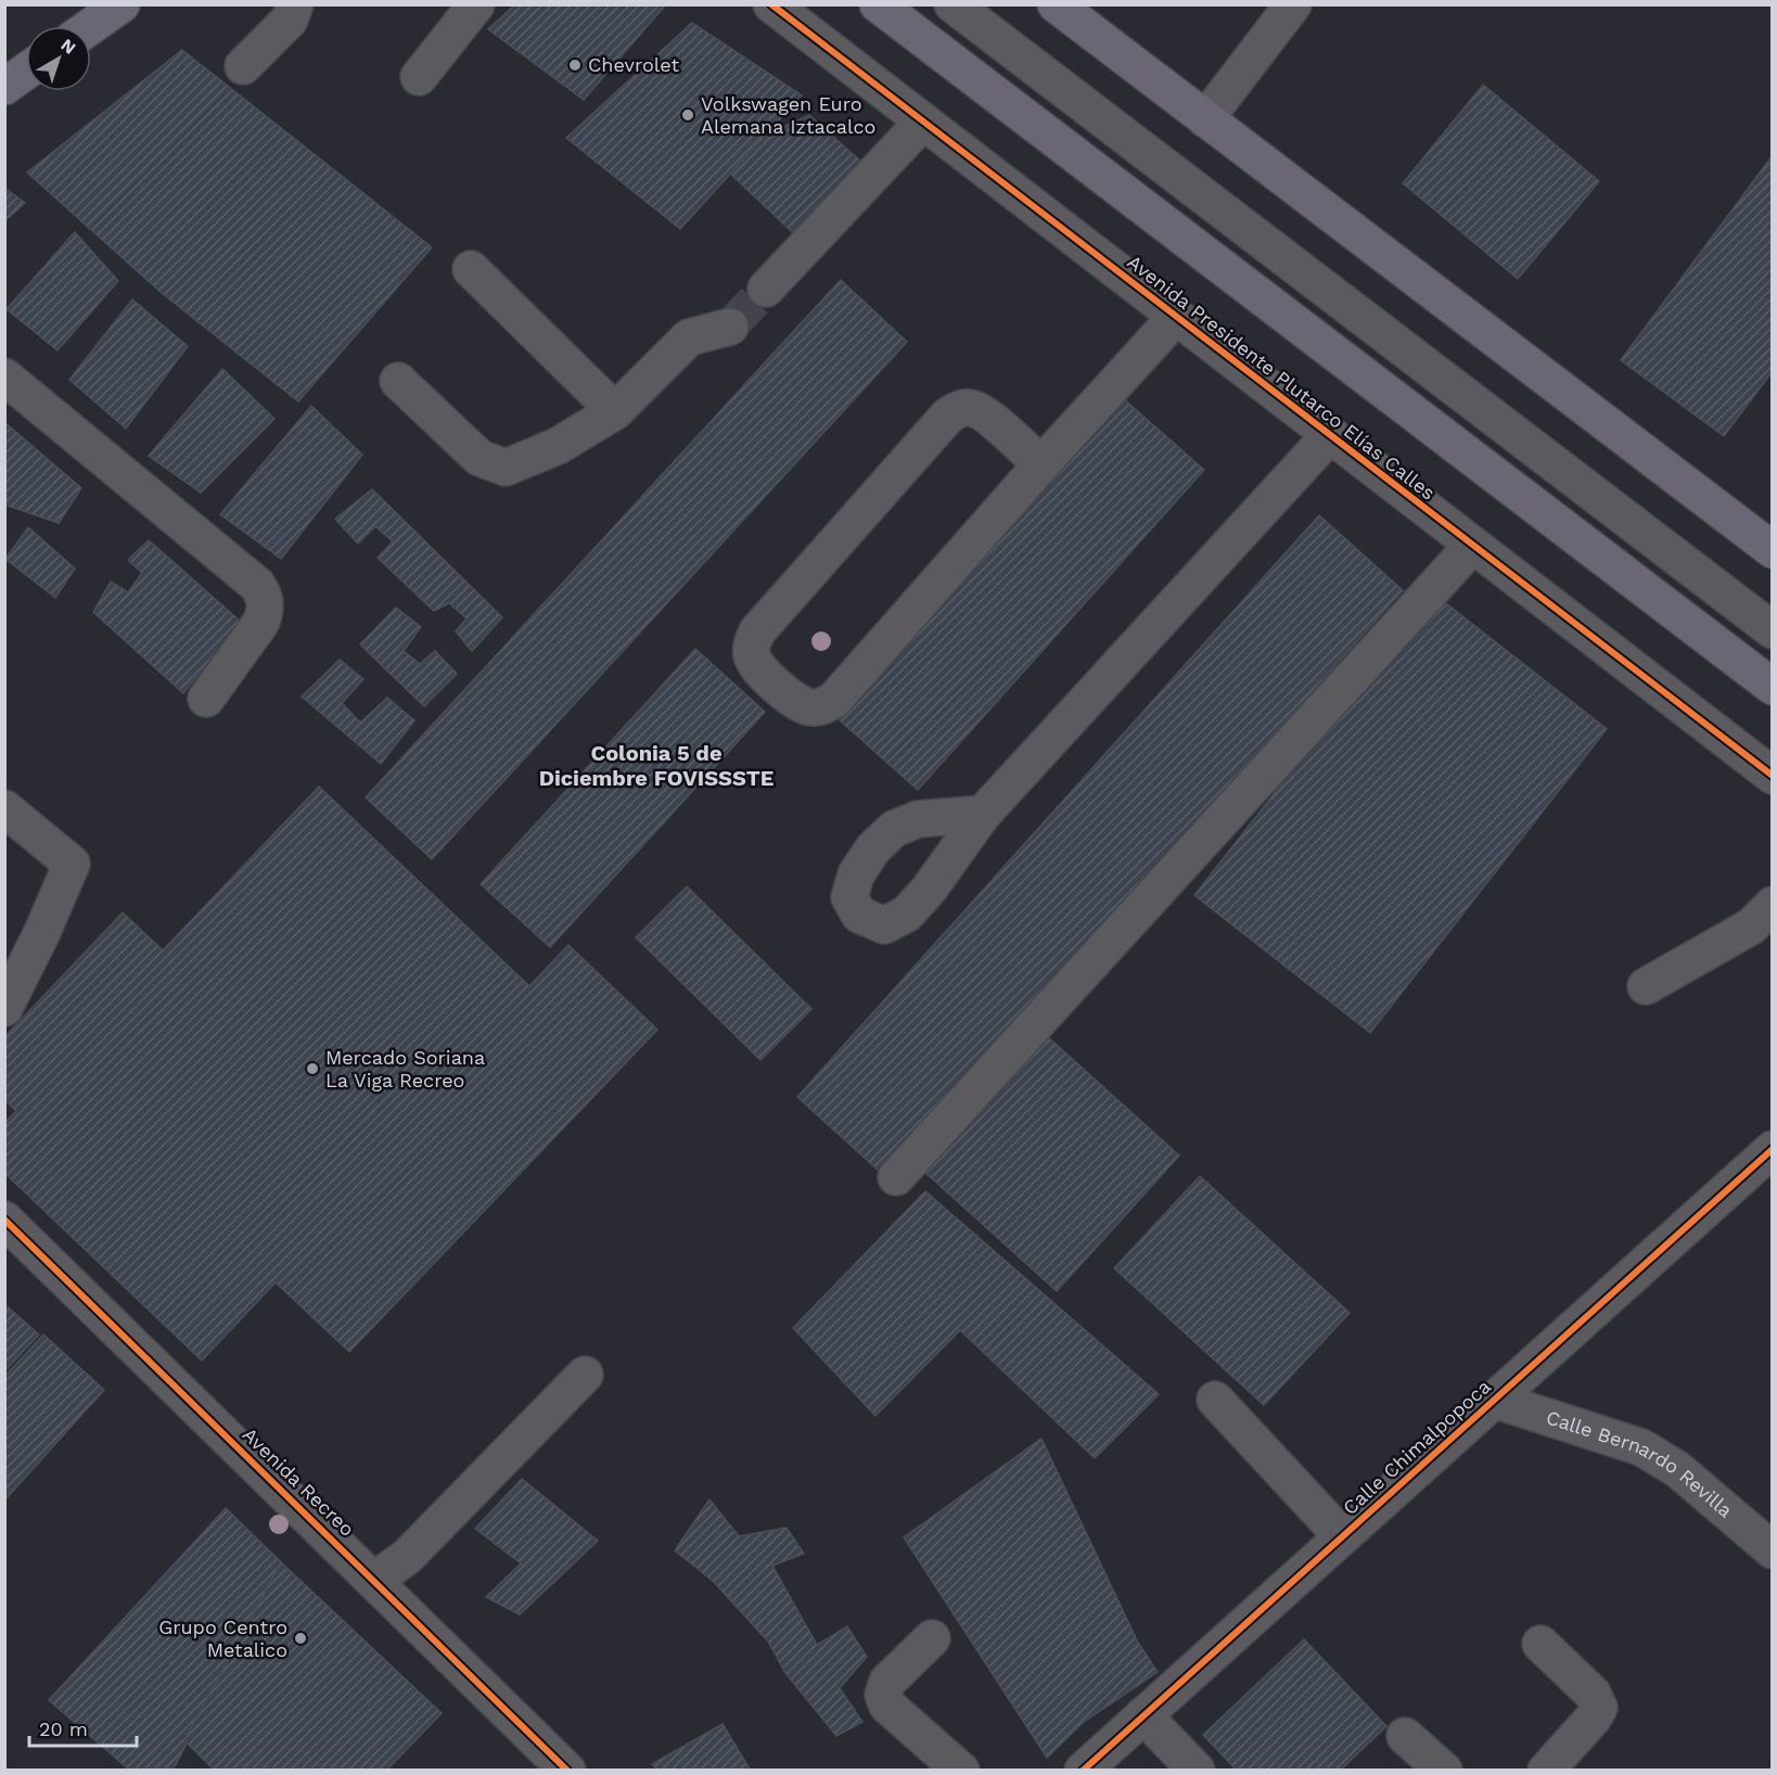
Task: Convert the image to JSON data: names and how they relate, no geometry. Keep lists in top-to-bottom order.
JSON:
{
  "streets": {
    "street": [
      "Avenida Presidente Plutarco Elías Calles",
      "Calle Chimalpopoca",
      "Calle Bernardo Revilla",
      "Avenida Recreo"
    ]
  },
  "crossings": [
    ["Calle Chimalpopoca", "Calle Bernardo Revilla"]
  ],
  "districts": ["Colonia 5 de Diciembre FOVISSSTE"],
  "places": [
    "Chevrolet",
    "Volkswagen Euro Alemana Iztacalco",
    "Mercado Soriana La Viga Recreo",
    "Grupo Centro Metalico"
  ],
  "scale_bar": "20 m",
  "north": "top right"
}
